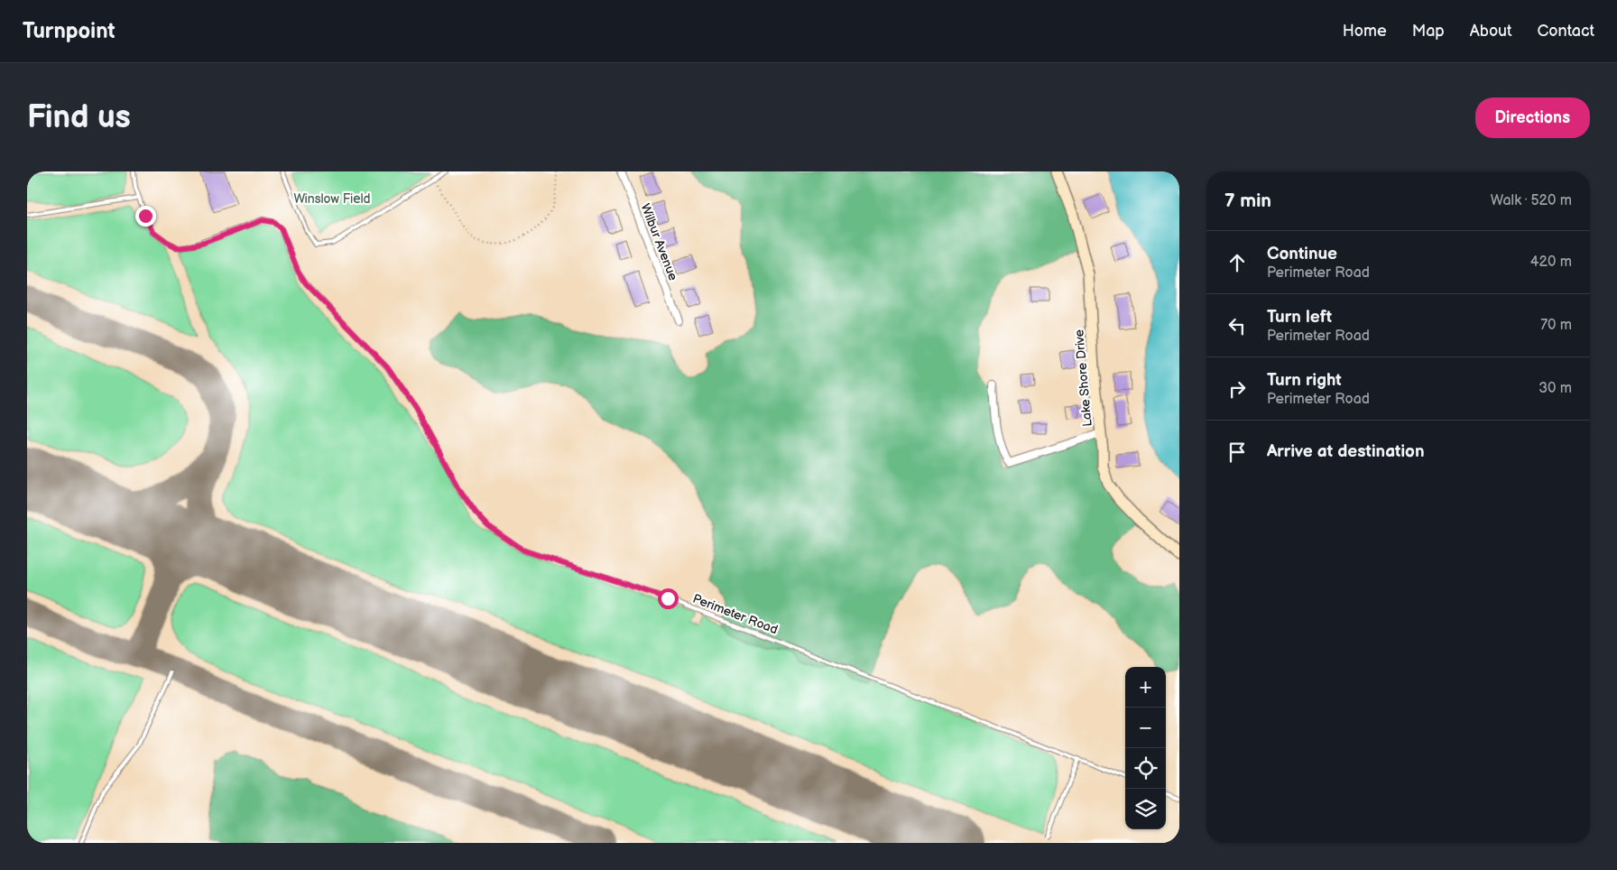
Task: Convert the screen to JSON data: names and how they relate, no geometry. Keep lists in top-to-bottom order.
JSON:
{
  "streets": {
    "street": ["Wilbur Avenue", "Lake Shore Drive"],
    "lane": ["Perimeter Road"]
  },
  "parks": ["Winslow Field"],
  "page": {
    "header": "Turnpoint",
    "nav": [
      "Home",
      "Map",
      "About",
      "Contact"
    ],
    "buttons": "Directions",
    "title": "Find us",
    "heading": ["7 min", "Walk · 520 m"],
    "list": [
      ["Continue", "Perimeter Road", "420 m"],
      ["Turn left", "Perimeter Road", "70 m"],
      ["Turn right", "Perimeter Road", "30 m"],
      "Arrive at destination"
    ],
    "map_buttons": ["+", "−"]
  }
}
